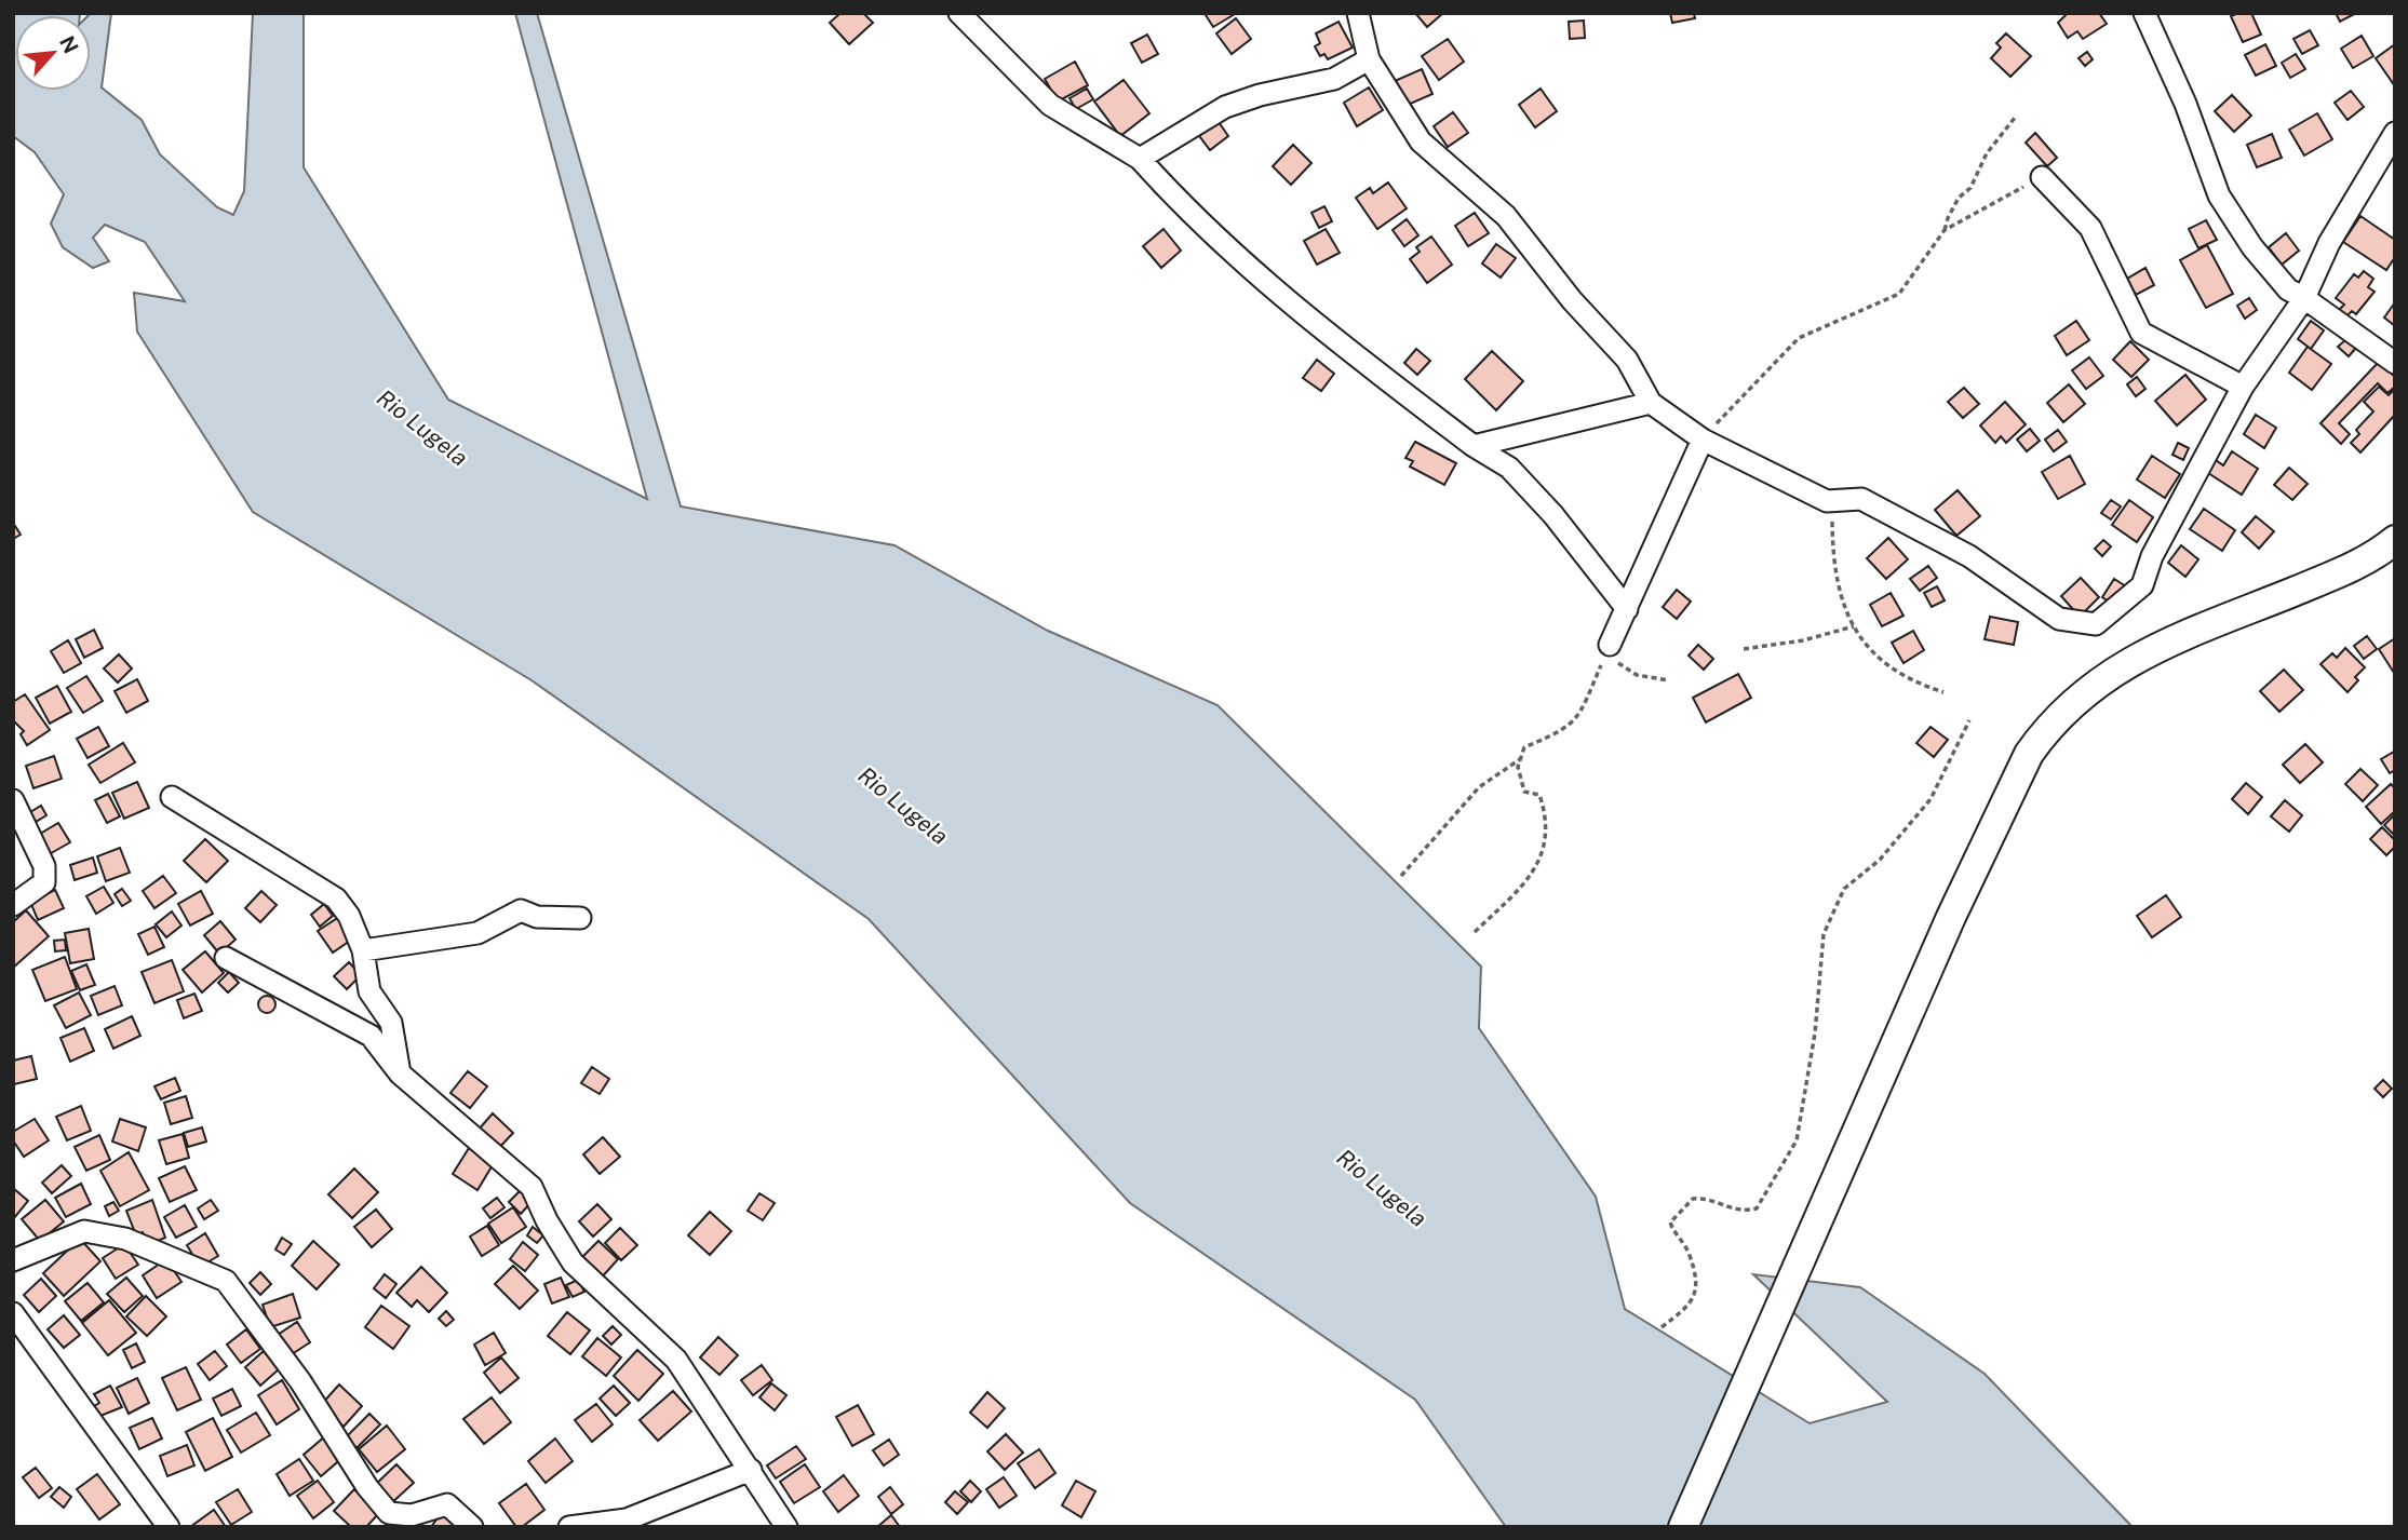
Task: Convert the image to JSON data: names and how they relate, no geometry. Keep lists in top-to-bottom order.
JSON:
{
  "water": ["Rio Lugela"],
  "north": "top right"
}
